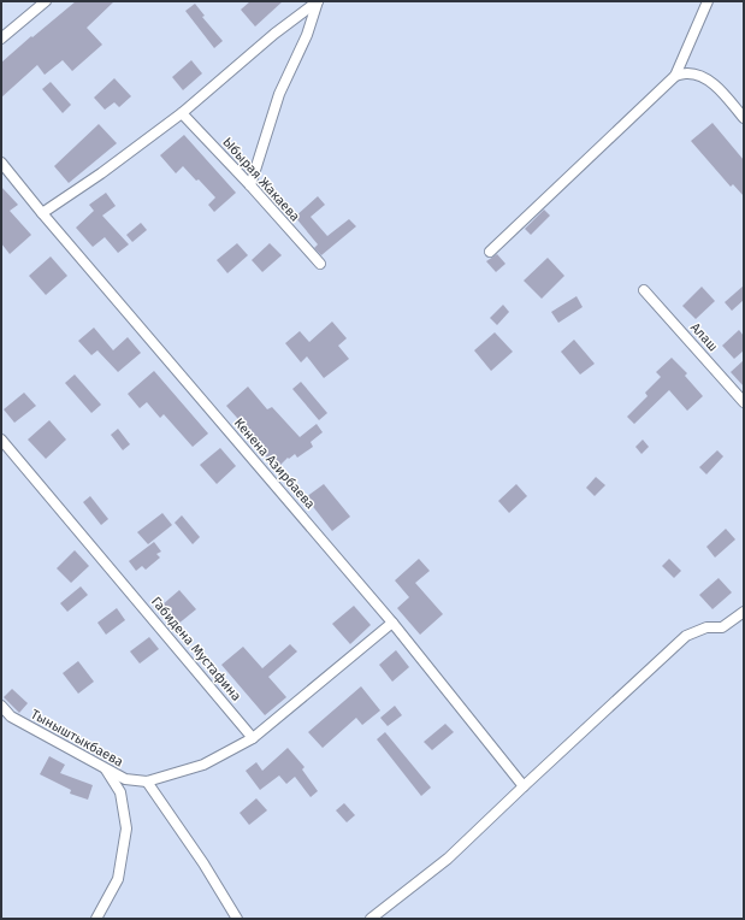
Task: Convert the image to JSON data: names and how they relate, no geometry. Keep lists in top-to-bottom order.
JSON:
{
  "streets": {
    "street": [
      "Ыбырая Жакаева",
      "Алаш",
      "Кенена Азирбаева",
      "Габидена Мустафина",
      "Тыныштыкбаева"
    ]
  },
  "crossings": [
    ["Габидена Мустафина", "Тыныштыкбаева"]
  ]
}
